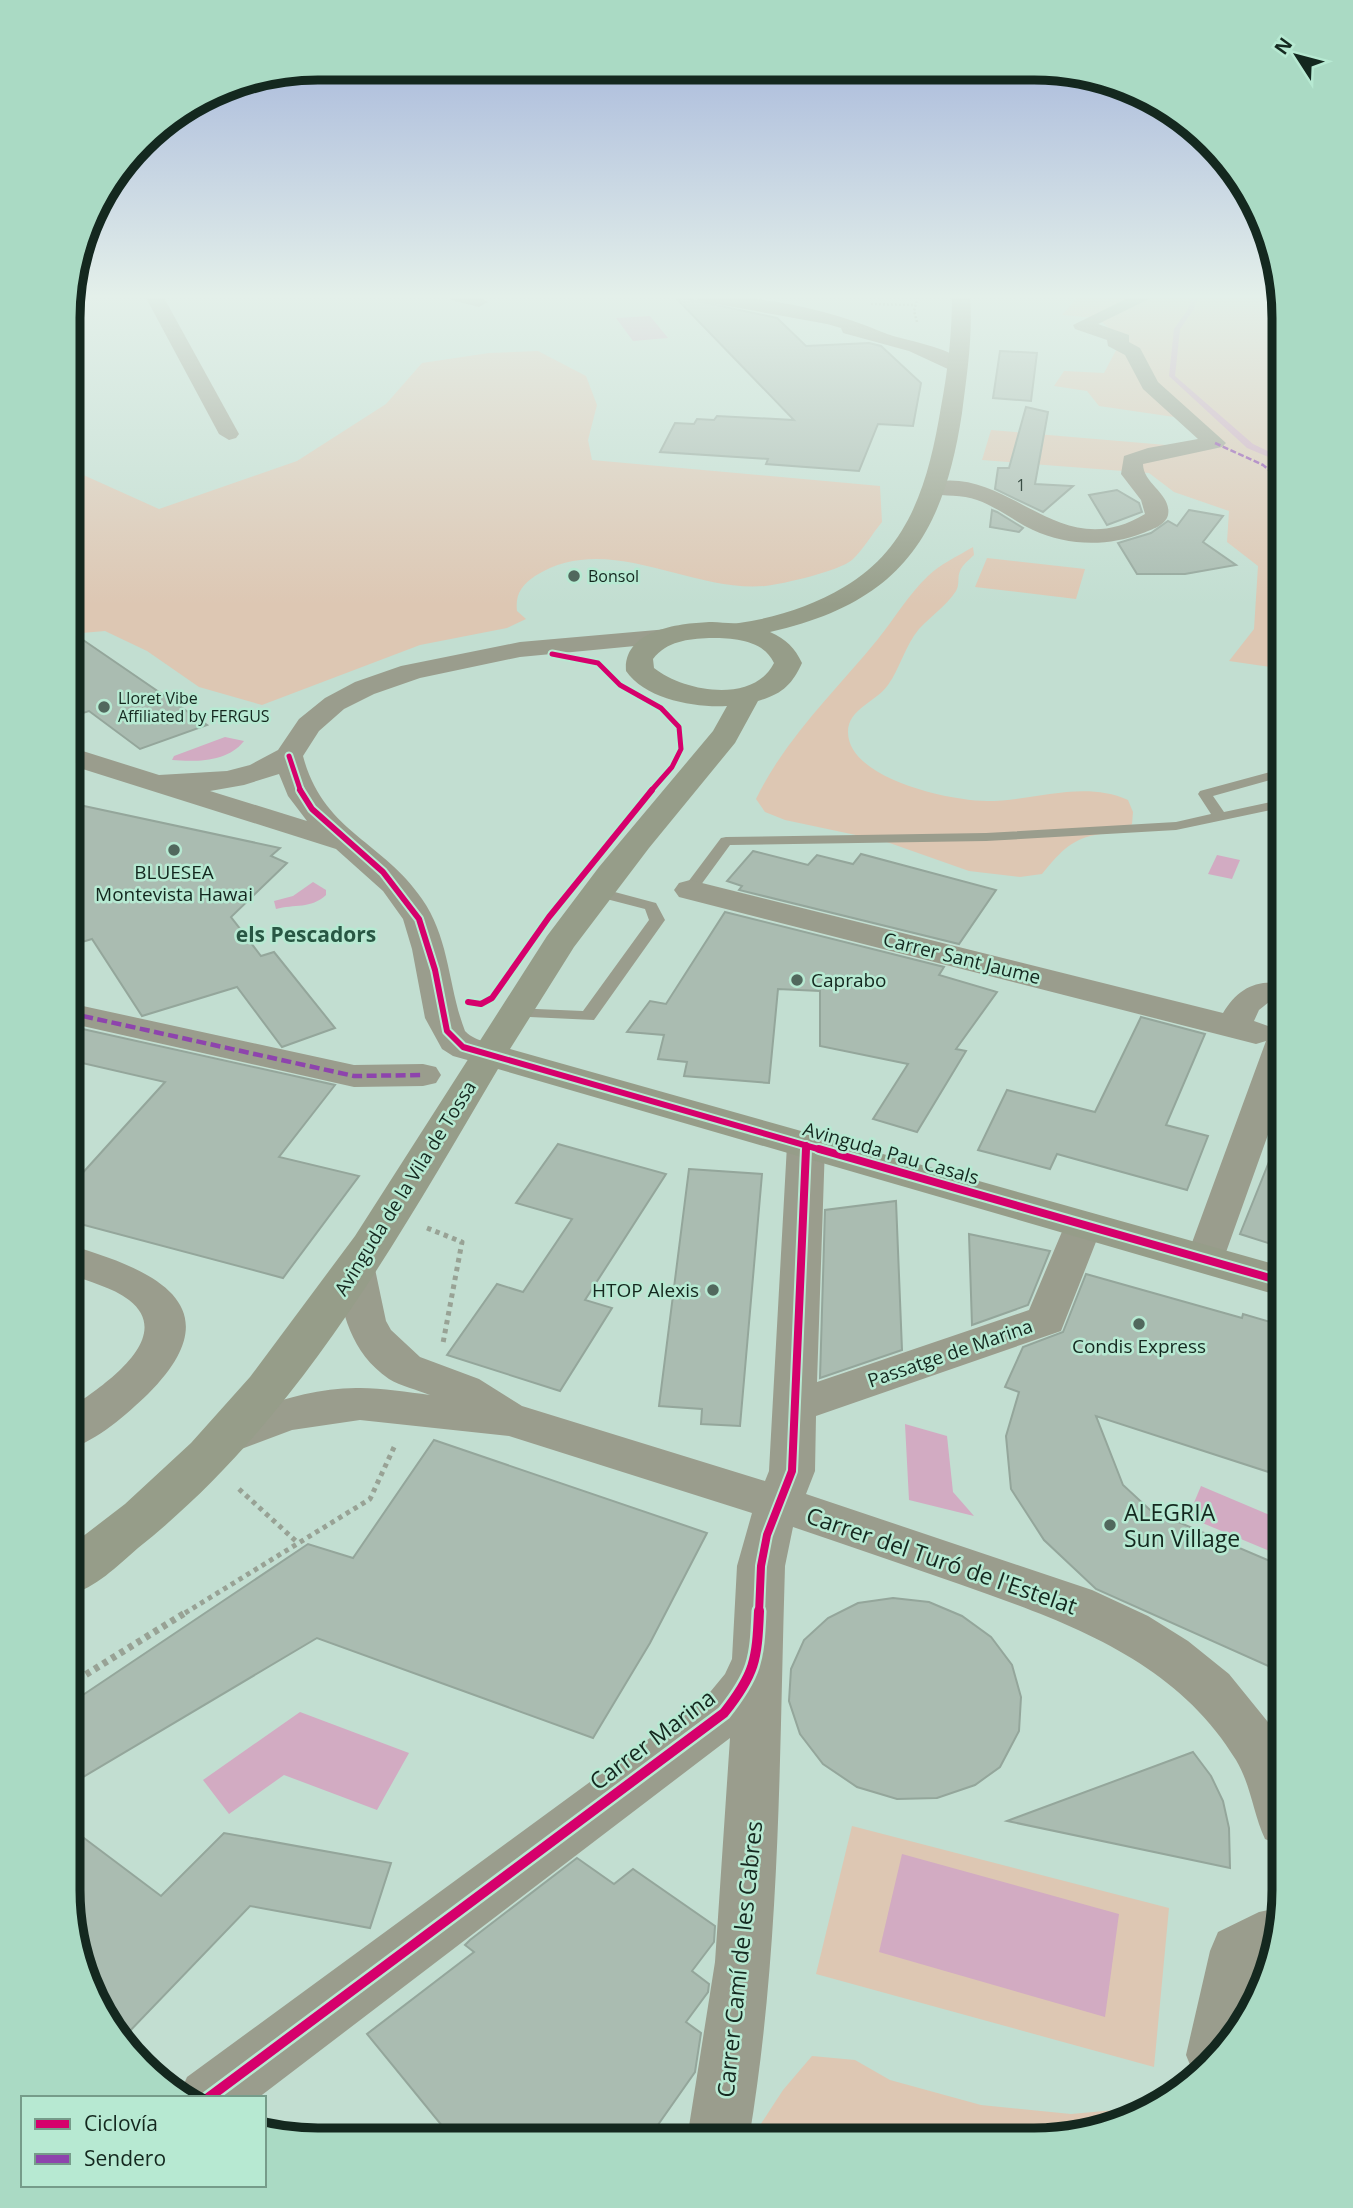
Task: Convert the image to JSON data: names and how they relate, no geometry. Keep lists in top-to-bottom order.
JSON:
{
  "streets": {
    "main road": ["Avinguda Pau Casals", "Avinguda de la Vila de Tossa"],
    "street": [
      "Carrer Sant Jaume",
      "Passatge de Marina",
      "Carrer del Turó de l'Estelat",
      "Carrer Marina",
      "Carrer Camí de les Cabres"
    ]
  },
  "crossings": [
    ["Avinguda Pau Casals", "Avinguda de la Vila de Tossa"],
    ["Avinguda Pau Casals", "Passatge de Marina"],
    ["Avinguda Pau Casals", "Carrer Marina"],
    ["Avinguda de la Vila de Tossa", "Carrer del Turó de l'Estelat"],
    ["Passatge de Marina", "Carrer Marina"],
    ["Carrer del Turó de l'Estelat", "Carrer Marina"],
    ["Carrer Marina", "Carrer Camí de les Cabres"]
  ],
  "districts": ["els Pescadors"],
  "places": [
    "Bonsol",
    "Lloret Vibe Affiliated by FERGUS",
    "BLUESEA Montevista Hawai",
    "Caprabo",
    "HTOP Alexis",
    "Condis Express",
    "ALEGRIA Sun Village"
  ],
  "house_numbers": ["1"],
  "legend": ["Ciclovía", "Sendero"],
  "north": "top left"
}
